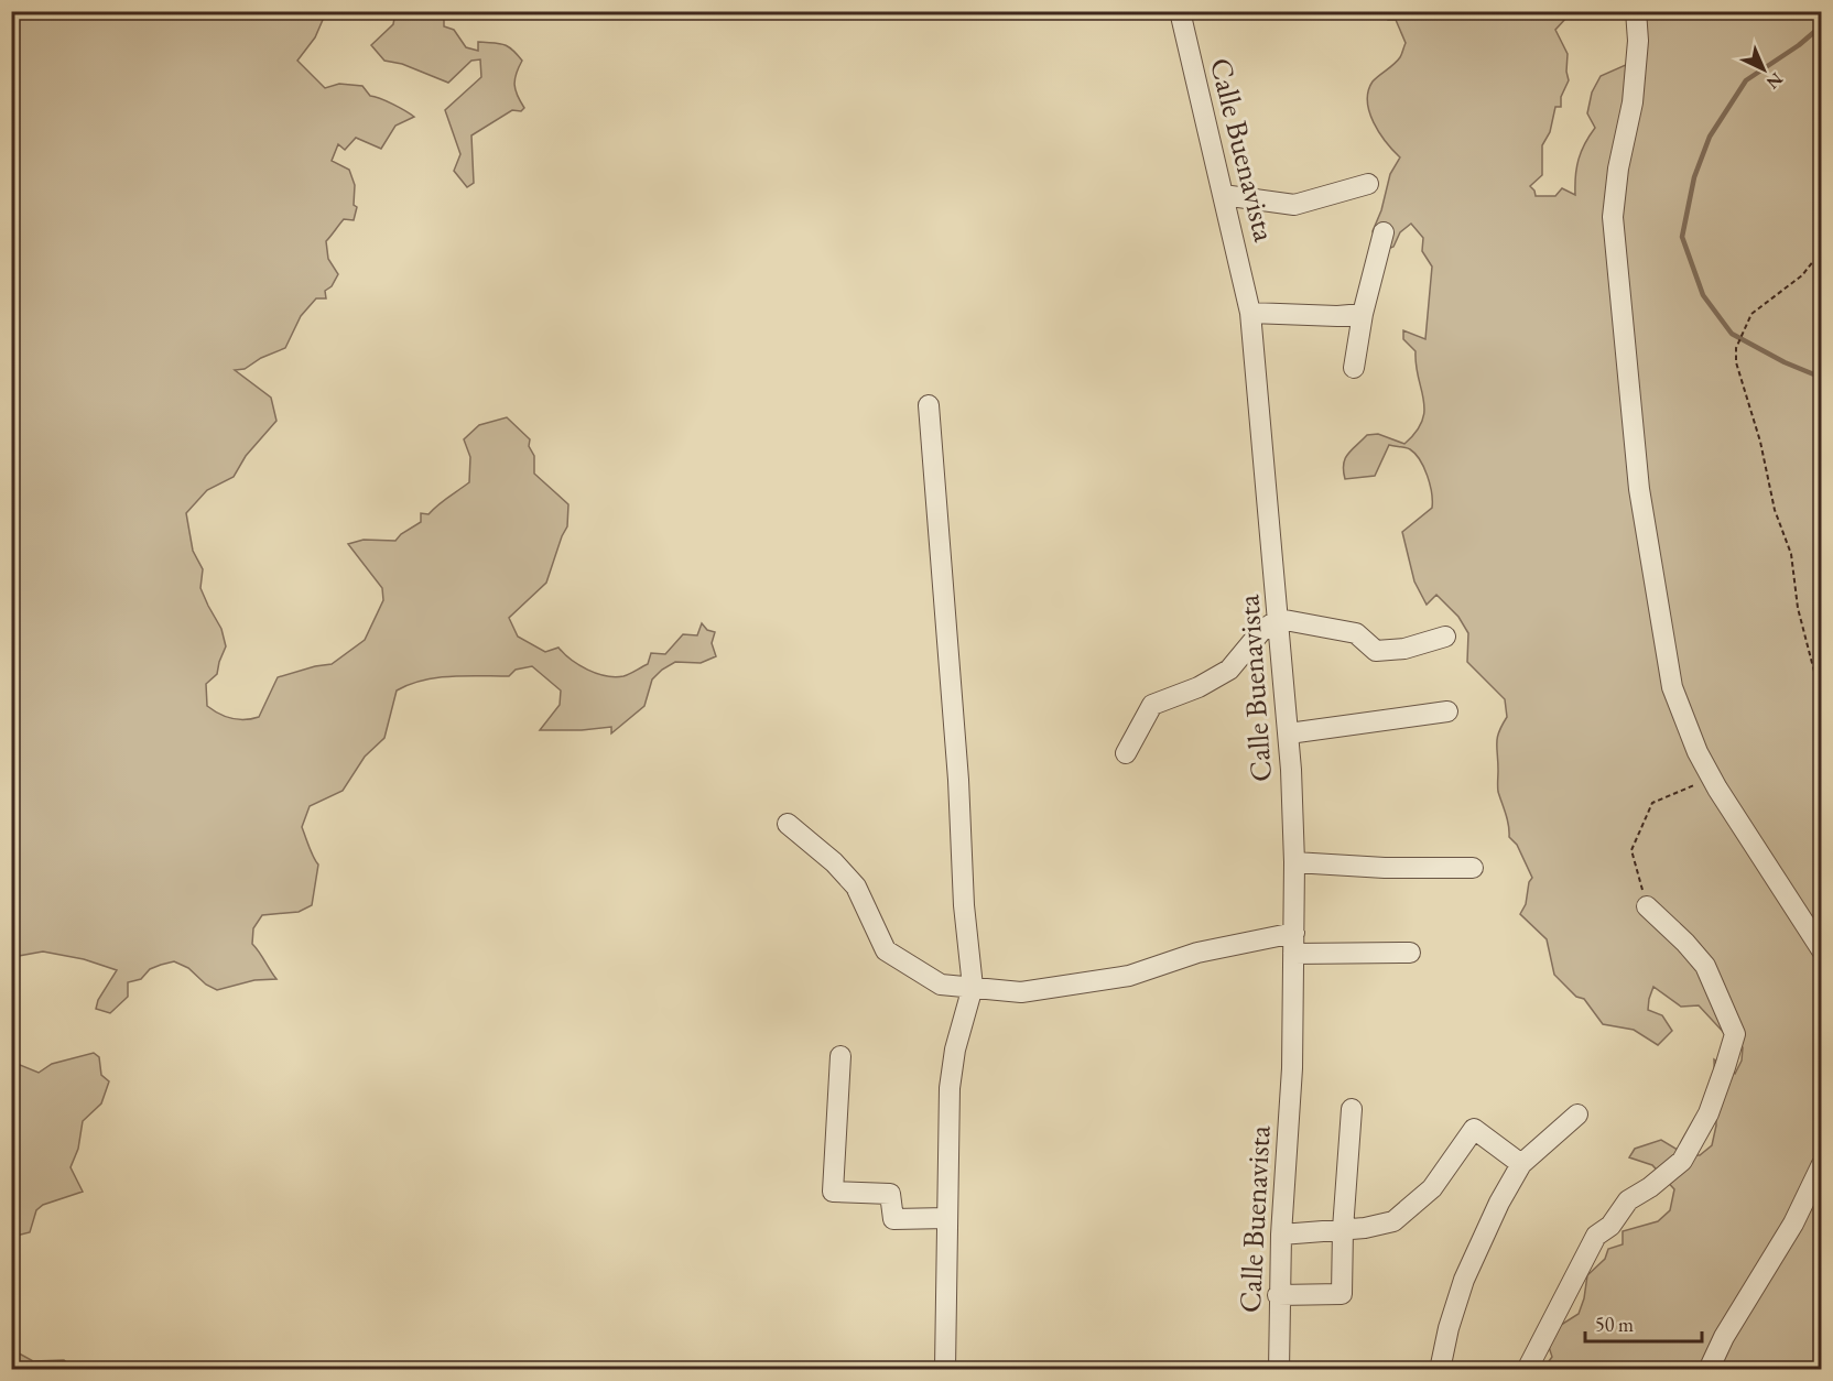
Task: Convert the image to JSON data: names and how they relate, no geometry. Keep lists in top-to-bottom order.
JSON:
{
  "streets": {
    "street": ["Calle Buenavista"]
  },
  "scale_bar": "50 m",
  "north": "bottom right"
}
